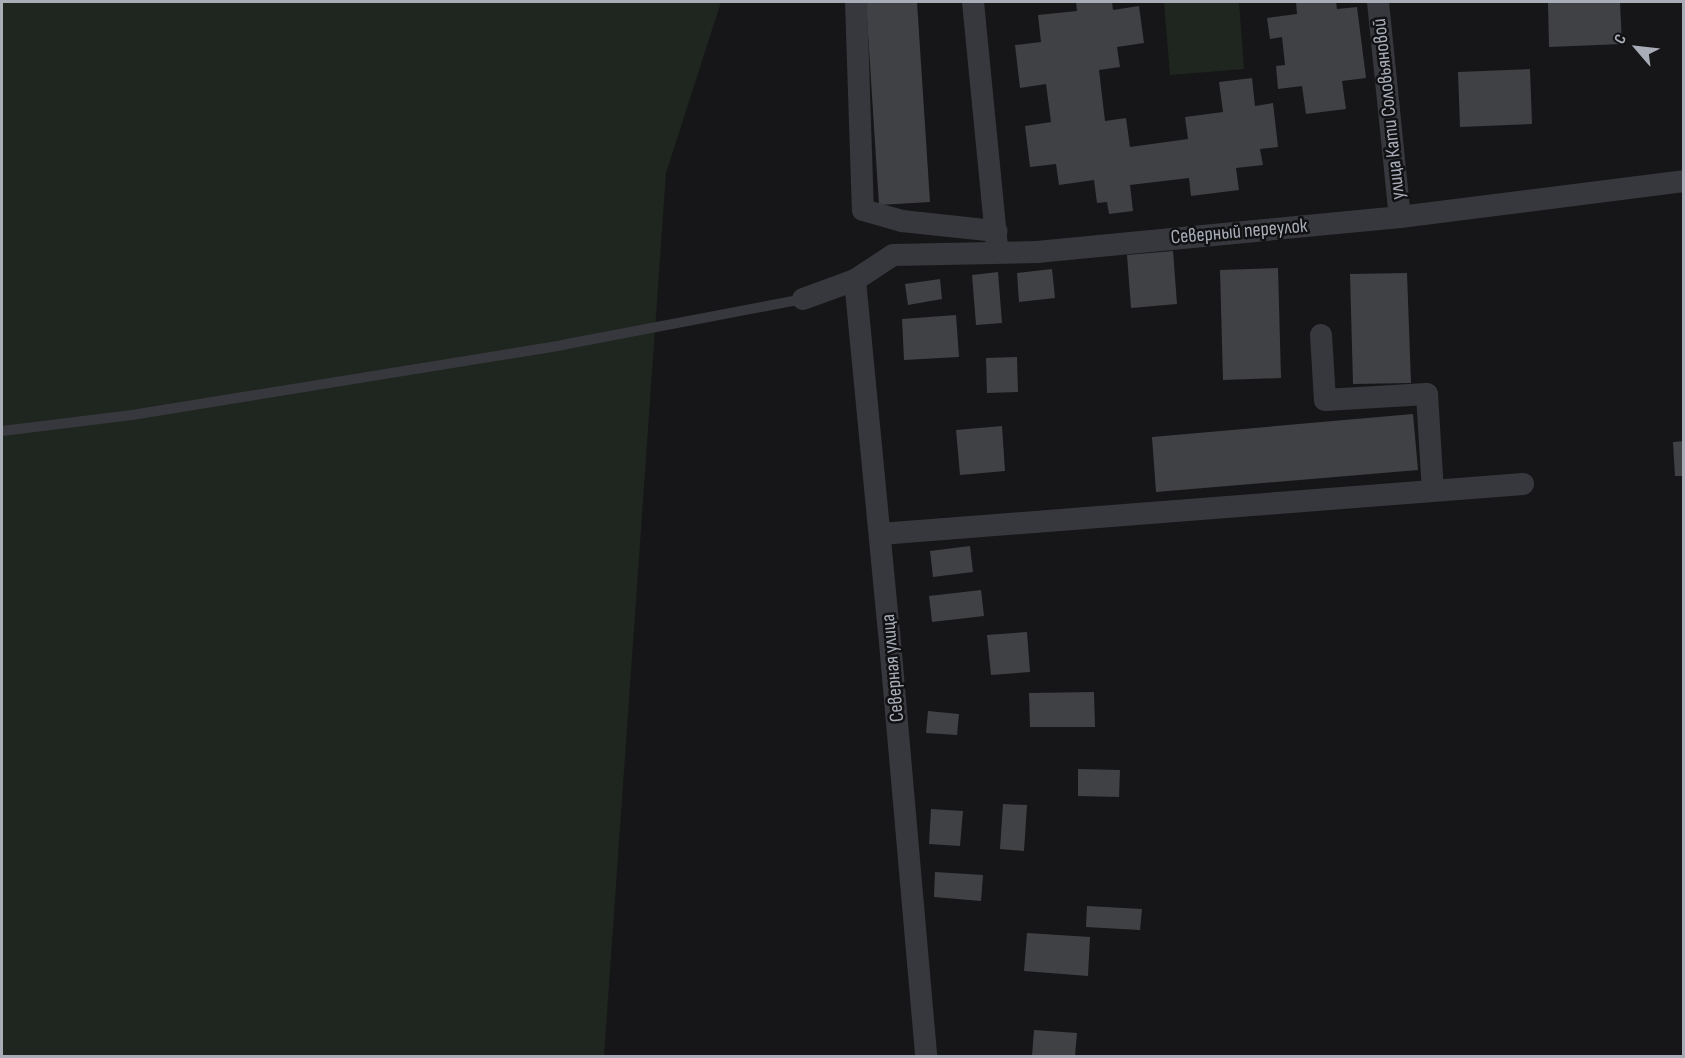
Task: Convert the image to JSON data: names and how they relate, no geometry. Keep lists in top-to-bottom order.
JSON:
{
  "streets": {
    "street": ["улица Кати Соловьяновой", "Северный переулок", "Северная улица"]
  },
  "crossings": [
    ["улица Кати Соловьяновой", "Северный переулок"],
    ["Северный переулок", "Северная улица"]
  ],
  "north": "top left"
}
